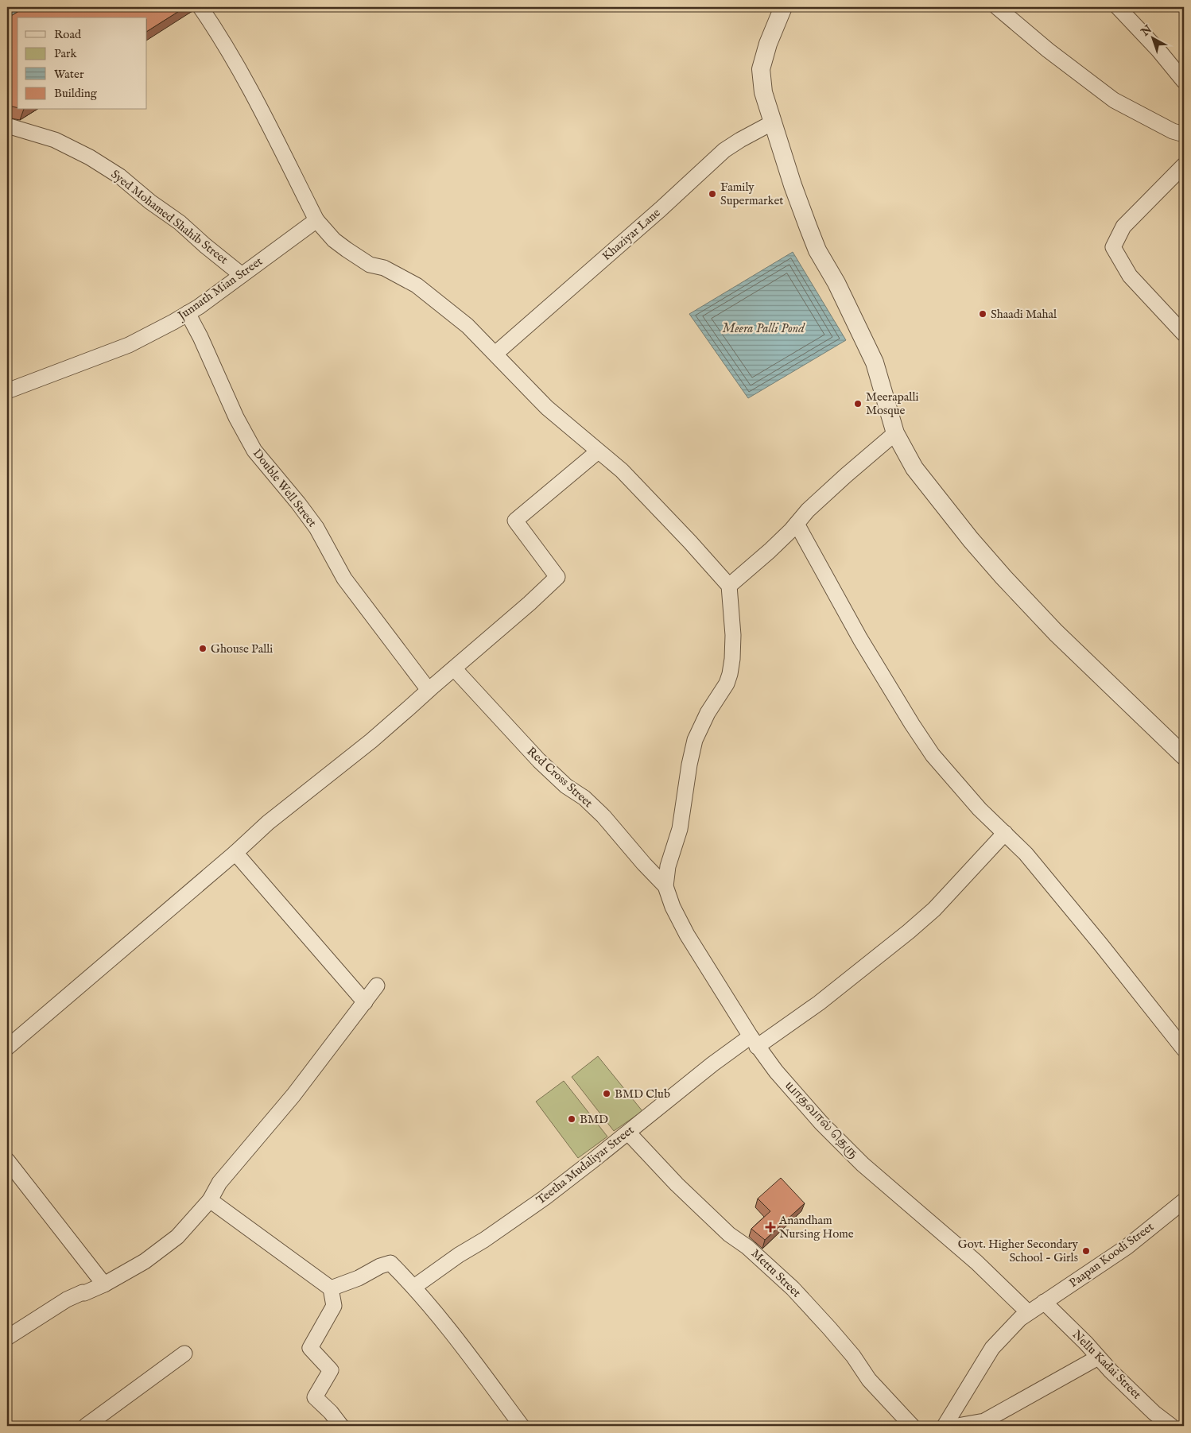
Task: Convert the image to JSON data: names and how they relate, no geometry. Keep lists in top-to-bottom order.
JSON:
{
  "streets": {
    "street": [
      "Syed Mohamed Shahib Street",
      "Khaziyar Lane",
      "Junnath Mian Street",
      "Double Well Street",
      "Red Cross Street",
      "யாதவால் தெரு",
      "Teetha Mudaliyar Street",
      "Paapan Koodi Street",
      "Mettu Street",
      "Nellu Kadai Street"
    ]
  },
  "crossings": [
    ["Syed Mohamed Shahib Street", "Junnath Mian Street"],
    ["Junnath Mian Street", "Double Well Street"],
    ["Red Cross Street", "யாதவால் தெரு"],
    ["யாதவால் தெரு", "Teetha Mudaliyar Street"],
    ["யாதவால் தெரு", "Paapan Koodi Street"],
    ["யாதவால் தெரு", "Nellu Kadai Street"],
    ["Teetha Mudaliyar Street", "Mettu Street"],
    ["Paapan Koodi Street", "Nellu Kadai Street"]
  ],
  "water": ["Meera Palli Pond"],
  "places": {
    "other": [
      "Family Supermarket",
      "Shaadi Mahal",
      "Meerapalli Mosque",
      "Ghouse Palli",
      "BMD Club",
      "BMD",
      "Govt. Higher Secondary School - Girls"
    ],
    "health": ["Anandham Nursing Home"]
  },
  "legend": [
    "Road",
    "Park",
    "Water",
    "Building"
  ],
  "north": "top left"
}
